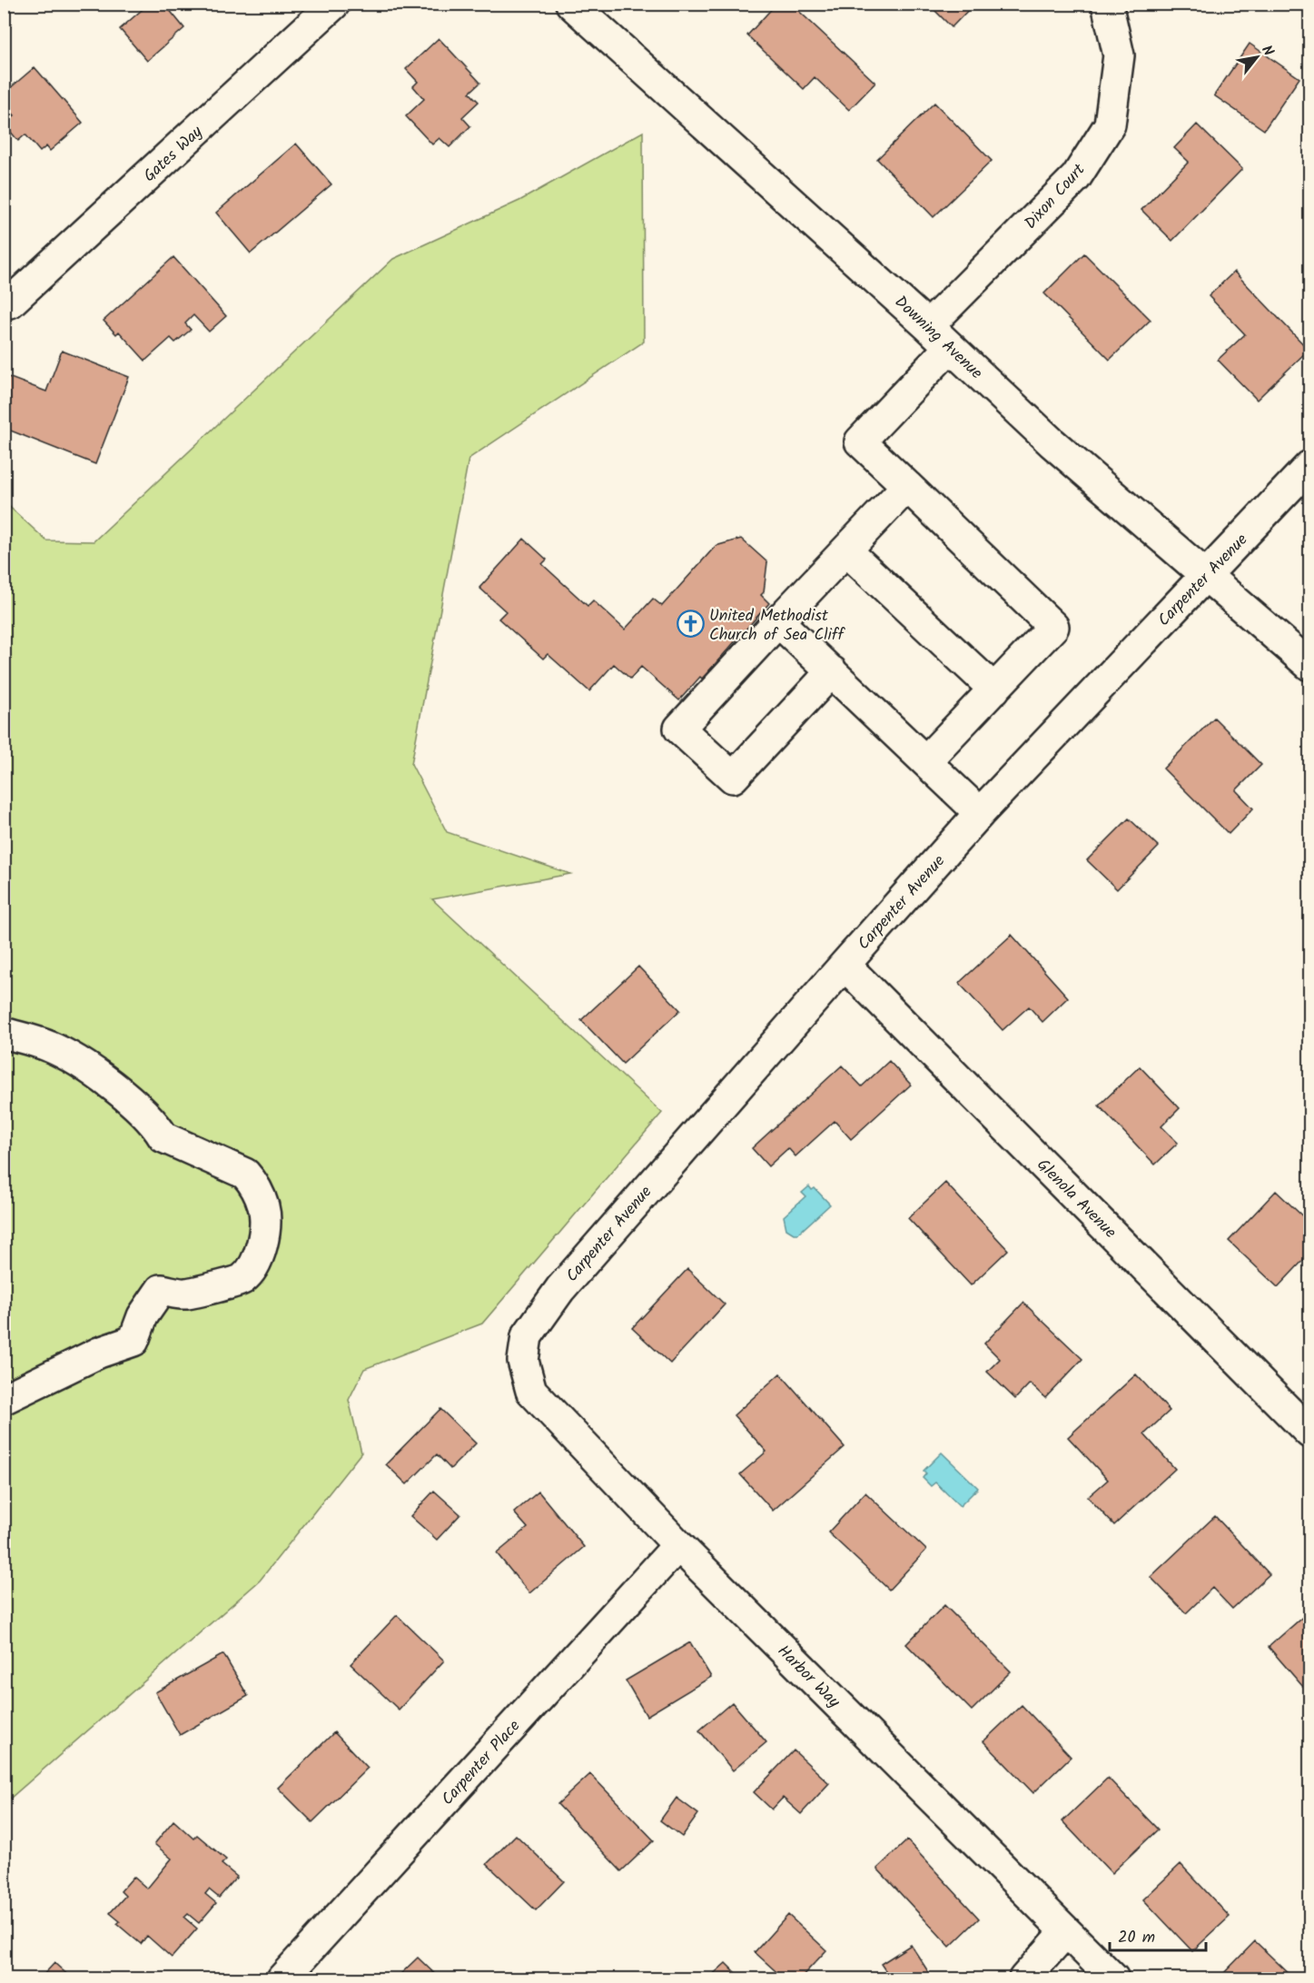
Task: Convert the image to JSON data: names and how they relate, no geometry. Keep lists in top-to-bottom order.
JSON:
{
  "streets": {
    "street": [
      "Gates Way",
      "Dixon Court",
      "Downing Avenue",
      "Carpenter Avenue",
      "Glenola Avenue",
      "Harbor Way",
      "Carpenter Place"
    ]
  },
  "crossings": [
    ["Dixon Court", "Downing Avenue"],
    ["Downing Avenue", "Carpenter Avenue"],
    ["Carpenter Avenue", "Glenola Avenue"],
    ["Carpenter Avenue", "Harbor Way"],
    ["Harbor Way", "Carpenter Place"]
  ],
  "places": {
    "church": ["United Methodist Church of Sea Cliff"]
  },
  "scale_bar": "20 m",
  "north": "top right"
}
